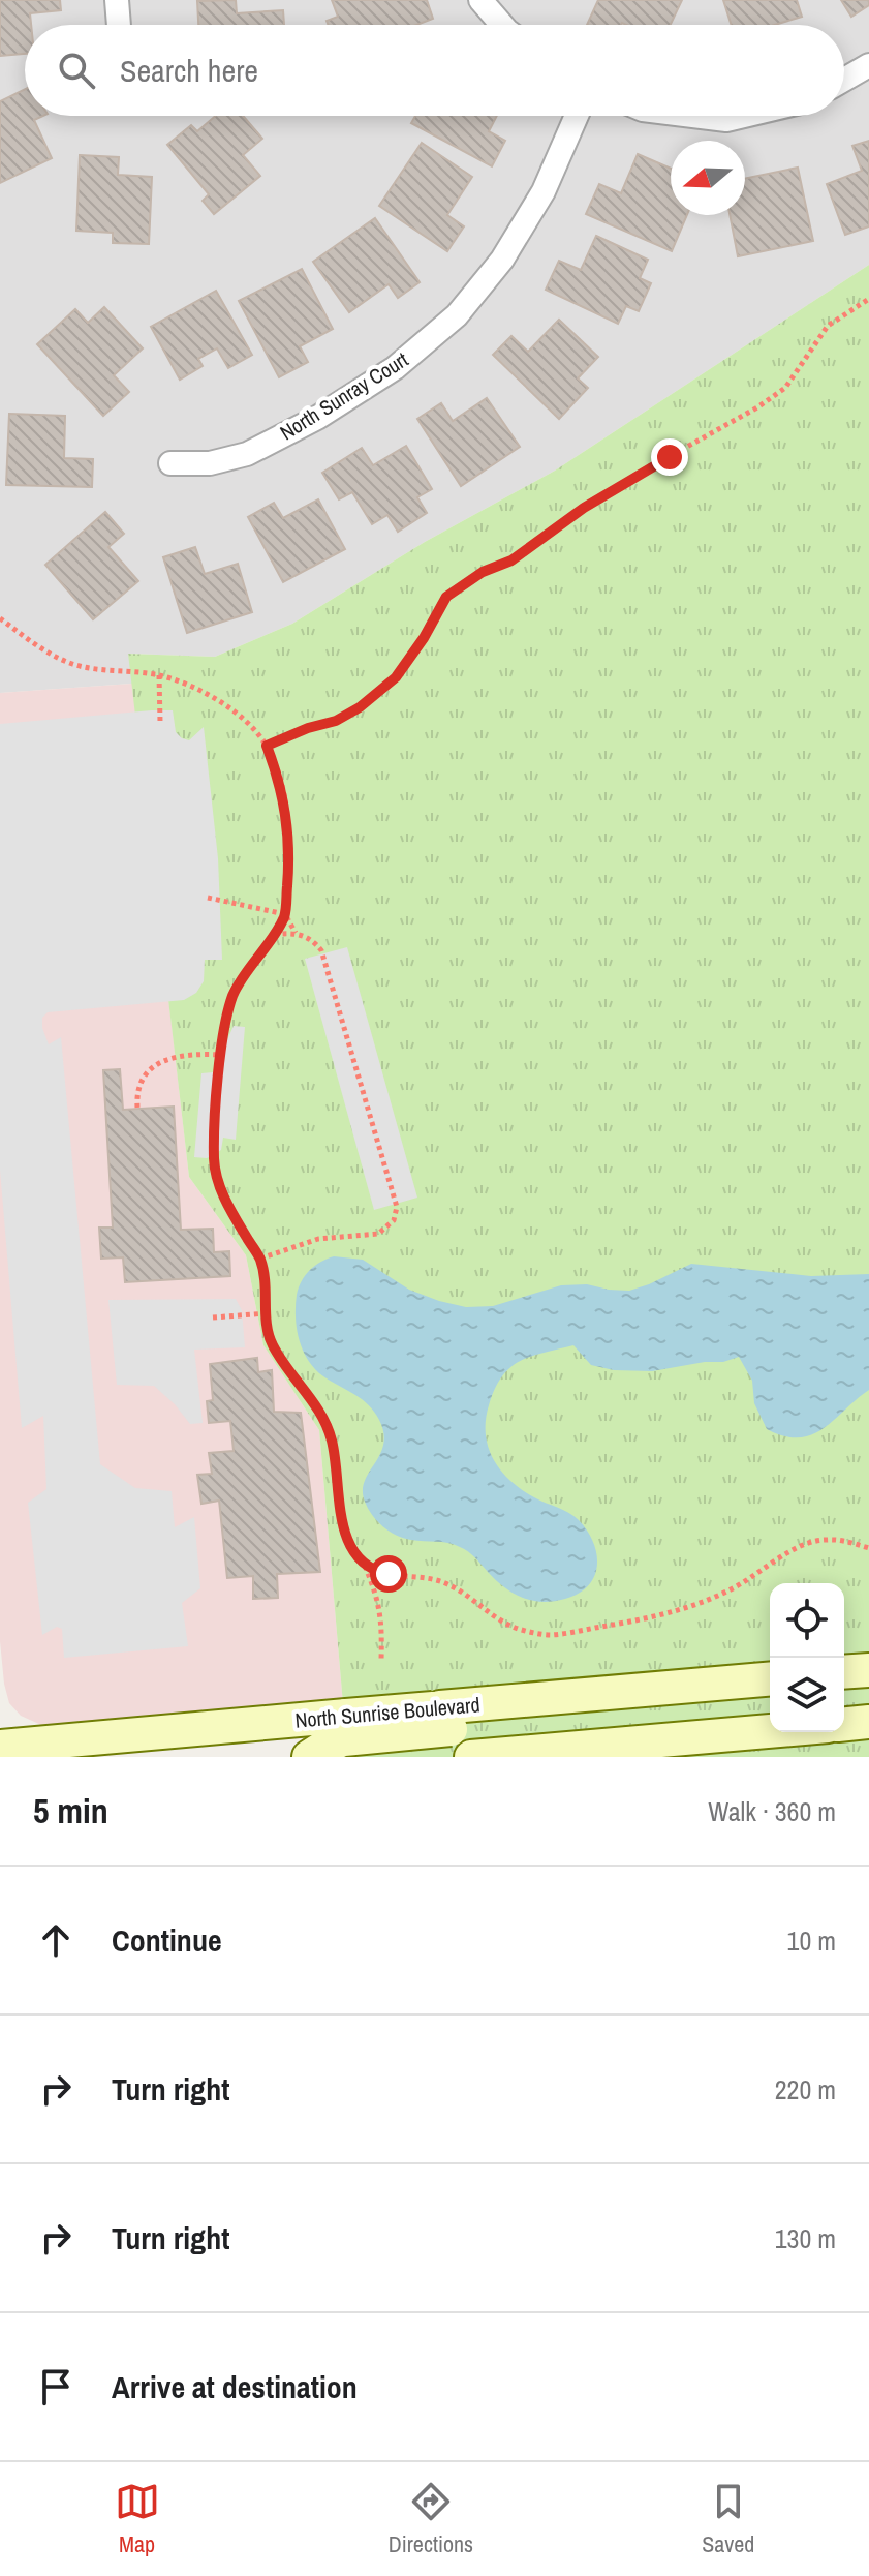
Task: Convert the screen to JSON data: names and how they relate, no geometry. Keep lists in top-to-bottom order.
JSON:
{
  "streets": {
    "street": ["North Sunray Court", "North Sunrise Boulevard"]
  },
  "north": "left",
  "page": {
    "search": "Search here",
    "heading": ["5 min", "Walk · 360 m"],
    "list": [
      ["Continue", "10 m"],
      ["Turn right", "220 m"],
      ["Turn right", "130 m"],
      "Arrive at destination"
    ],
    "nav": ["Map", "Directions", "Saved"]
  }
}
